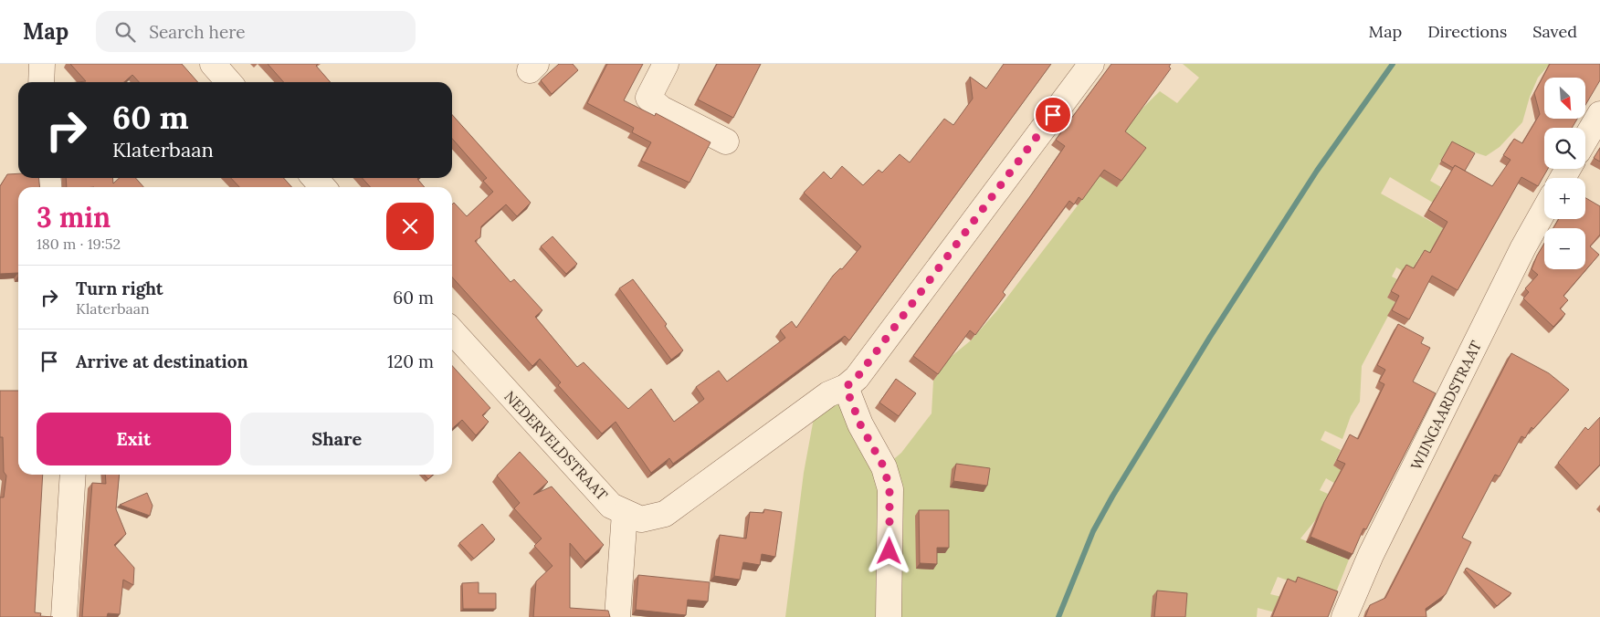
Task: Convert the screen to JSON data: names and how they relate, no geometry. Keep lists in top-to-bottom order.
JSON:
{
  "streets": {
    "street": ["WIJNGAARDSTRAAT", "NEDERVELDSTRAAT"]
  },
  "north": "bottom right",
  "page": {
    "header": "Map",
    "search": "Search here",
    "nav": ["Map", "Directions", "Saved"],
    "map_buttons": ["+", "−"],
    "turn": ["60 m", "Klaterbaan"],
    "heading": ["3 min", "180 m · 19:52"],
    "list": [
      {
        "name": "Turn right",
        "note": "Klaterbaan",
        "value": "60 m"
      },
      {
        "name": "Arrive at destination",
        "value": "120 m"
      }
    ],
    "buttons": ["Exit", "Share"]
  }
}
